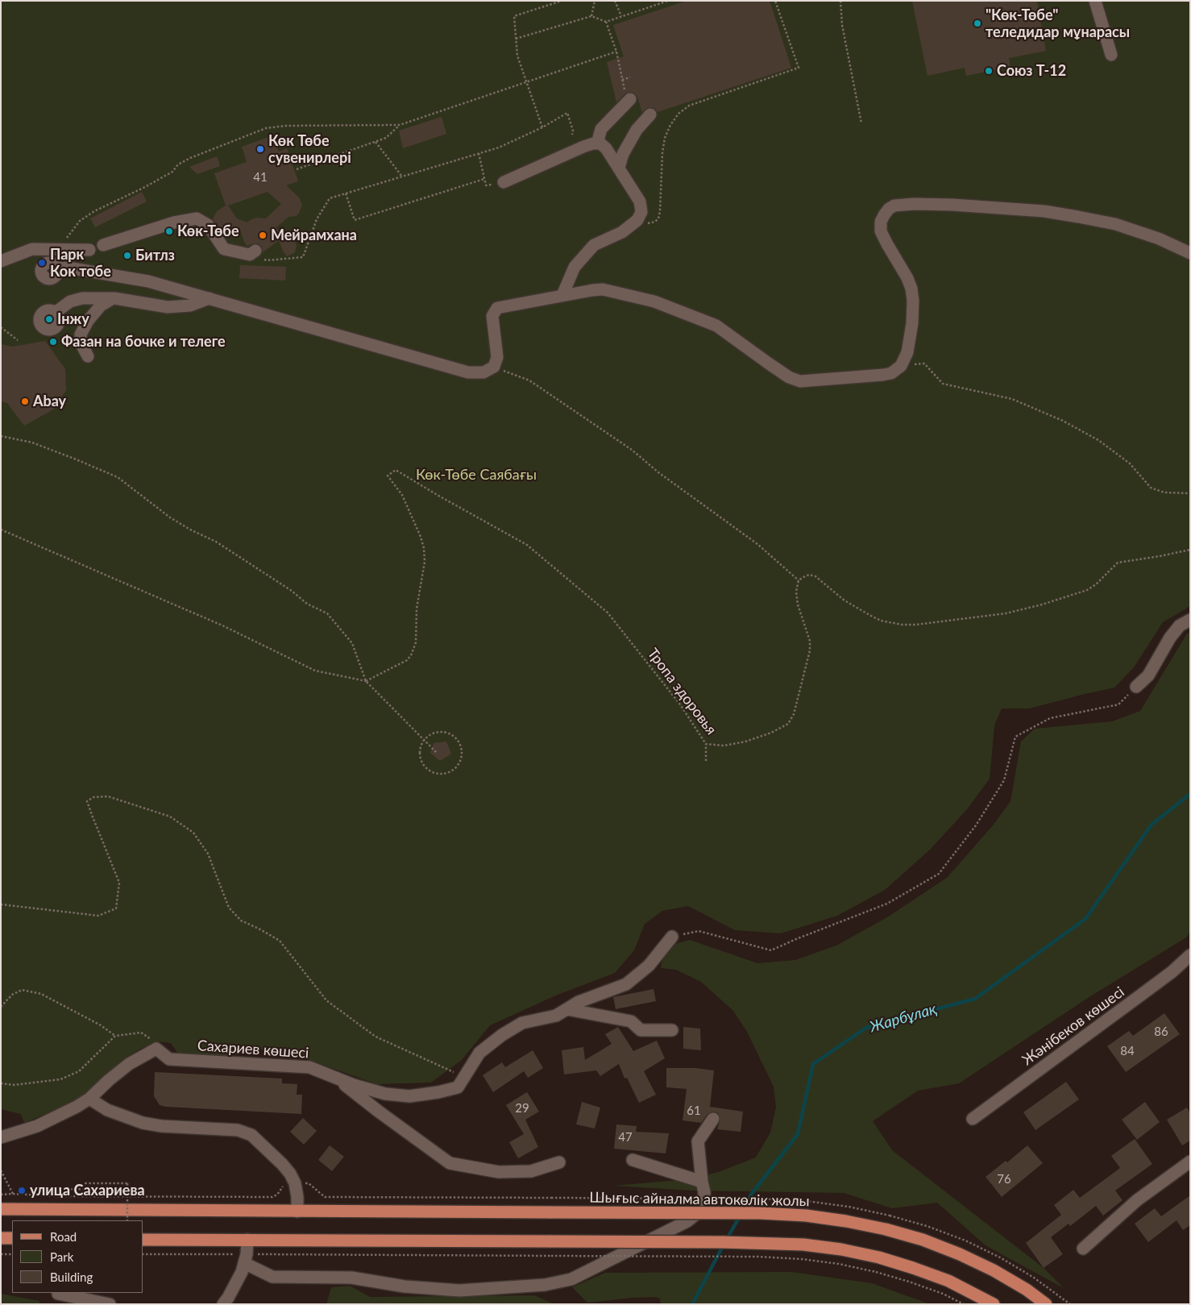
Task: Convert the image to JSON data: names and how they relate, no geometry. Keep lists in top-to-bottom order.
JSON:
{
  "streets": {
    "main road": ["Шығыс айналма автокөлік жолы"],
    "street": ["Жәнібеков көшесі", "Сахариев көшесі"],
    "path": ["Тропа здоровья"]
  },
  "water": ["Жарбұлақ"],
  "parks": ["Көк-Төбе Саябағы"],
  "places": [
    "\"Көк-Төбе\" теледидар мұнарасы",
    "Союз Т-12",
    "Көк Төбе сувенирлері",
    "Көк-Төбе",
    "Мейрамхана",
    "Битлз",
    "Парк Кок тобе",
    "Інжу",
    "Фазан на бочке и телеге",
    "Abay",
    "улица Сахариева"
  ],
  "house_numbers": [
    "41",
    "86",
    "84",
    "29",
    "61",
    "47",
    "76"
  ],
  "legend": ["Road", "Park", "Building"]
}
